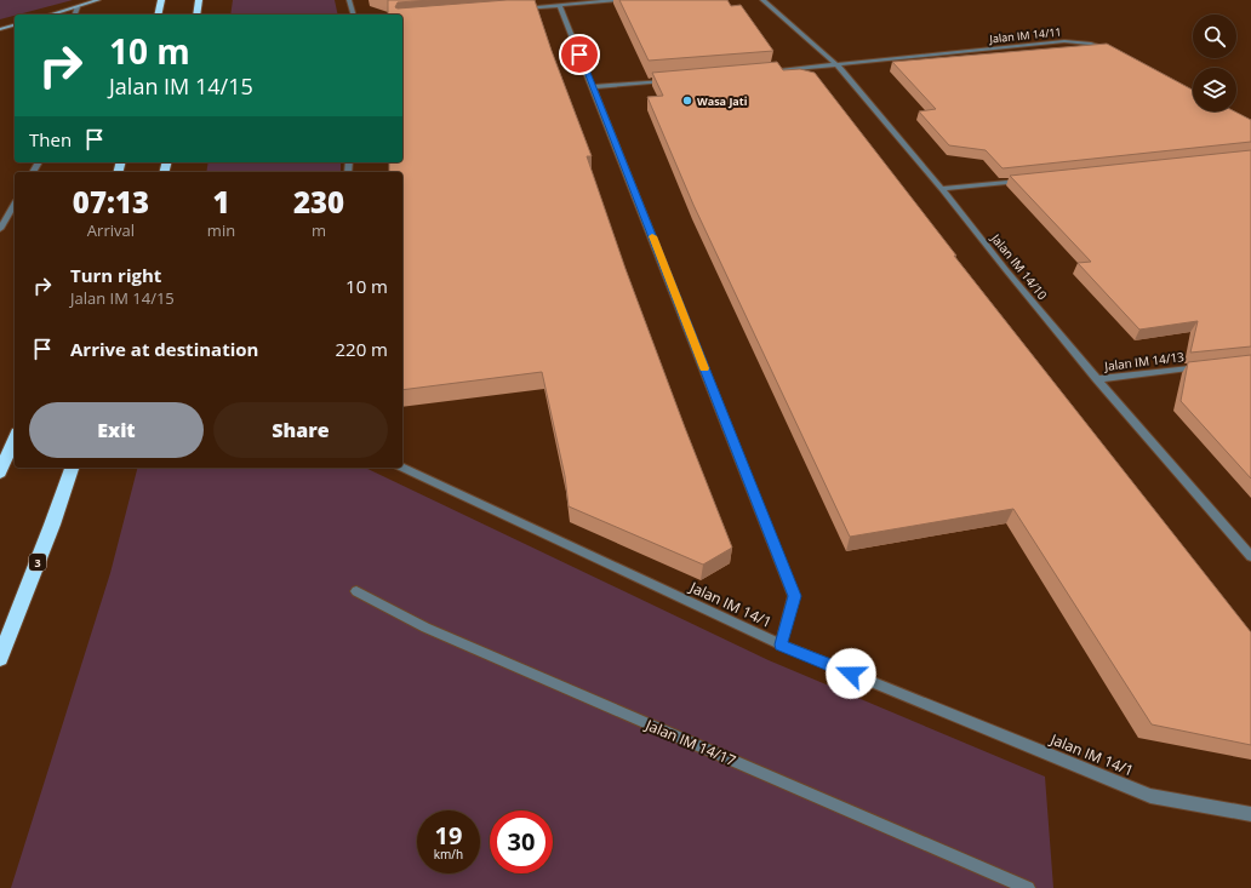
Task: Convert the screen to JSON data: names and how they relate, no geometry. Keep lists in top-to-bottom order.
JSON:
{
  "streets": {
    "highway": ["3"],
    "street": [
      "Jalan IM 14/11",
      "Jalan IM 14/10",
      "Jalan IM 14/13",
      "Jalan IM 14/1",
      "Jalan IM 14/17"
    ]
  },
  "crossings": [
    ["Jalan IM 14/11", "Jalan IM 14/10"],
    ["Jalan IM 14/10", "Jalan IM 14/13"]
  ],
  "places": ["Wasa Jati"],
  "page": {
    "turn": ["10 m", "Jalan IM 14/15"],
    "then": "Then",
    "eta": [
      "07:13",
      "Arrival",
      "1",
      "min",
      "230",
      "m"
    ],
    "list": [
      {
        "name": "Turn right",
        "note": "Jalan IM 14/15",
        "value": "10 m"
      },
      {
        "name": "Arrive at destination",
        "value": "220 m"
      }
    ],
    "buttons": ["Exit", "Share"],
    "speed": "19 km/h",
    "limit": "30"
  }
}
